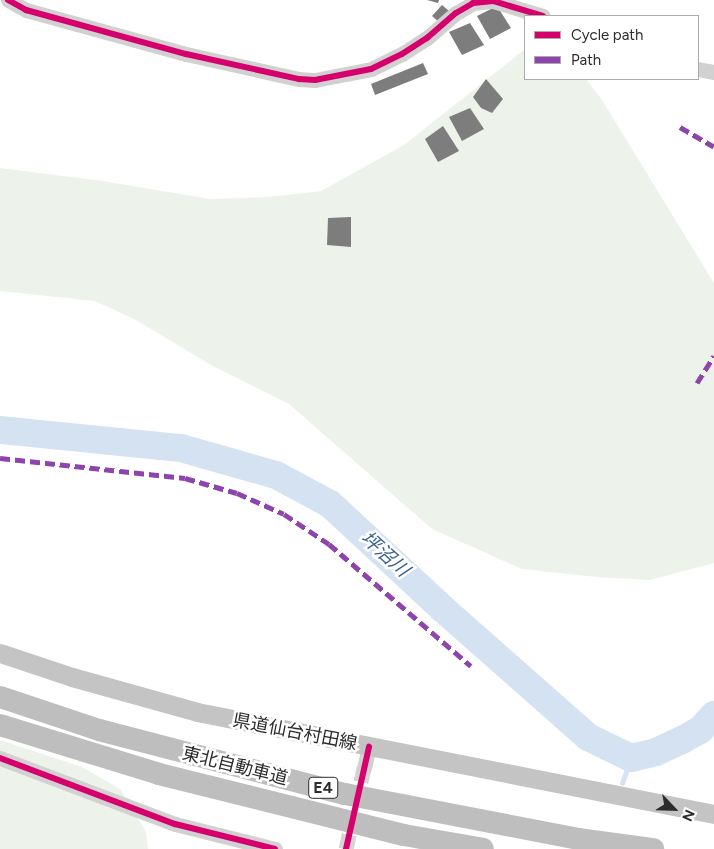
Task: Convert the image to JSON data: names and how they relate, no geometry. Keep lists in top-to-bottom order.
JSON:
{
  "streets": {
    "highway": ["東北自動車道", "E4"],
    "main road": ["県道仙台村田線"]
  },
  "water": ["坪沼川"],
  "legend": ["Cycle path", "Path"],
  "north": "bottom right"
}
